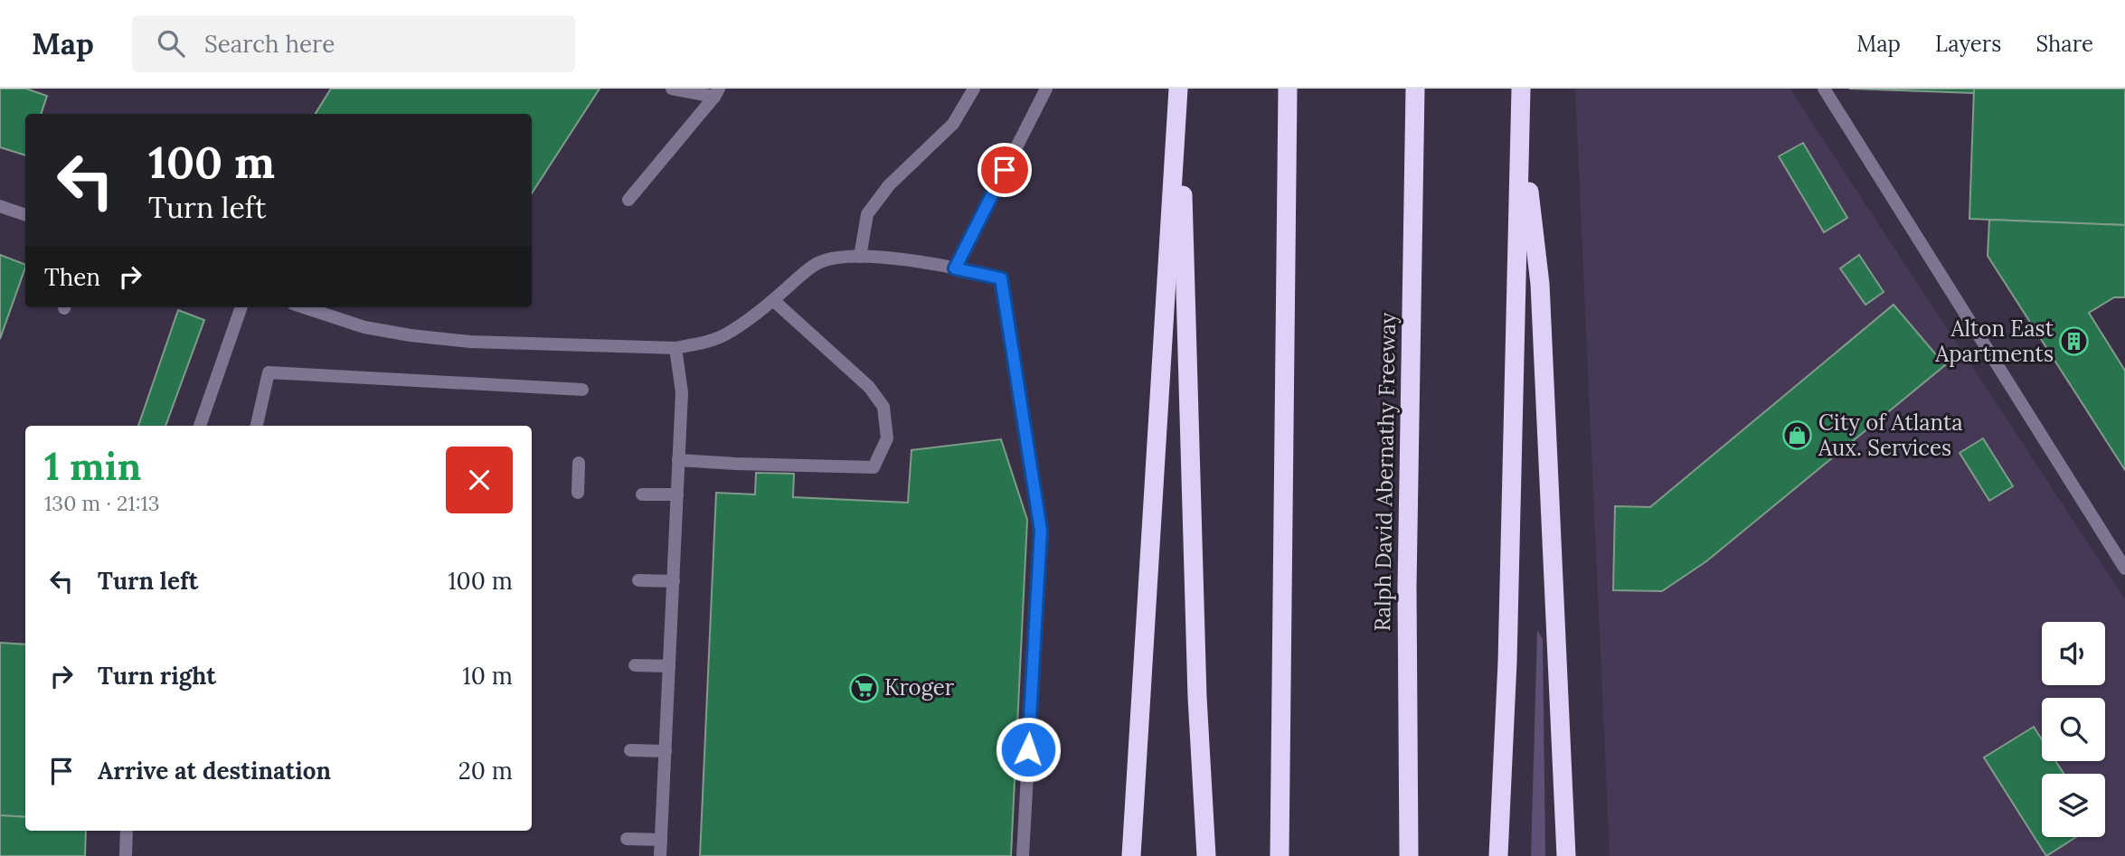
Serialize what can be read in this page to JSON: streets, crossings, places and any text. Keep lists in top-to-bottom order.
{
  "streets": {
    "highway": ["Ralph David Abernathy Freeway"]
  },
  "places": {
    "building": ["Alton East Apartments"],
    "shop": ["City of Atlanta Aux. Services"],
    "supermarket": ["Kroger"]
  },
  "page": {
    "header": "Map",
    "search": "Search here",
    "nav": ["Map", "Layers", "Share"],
    "turn": ["100 m", "Turn left"],
    "then": "Then",
    "heading": ["1 min", "130 m · 21:13"],
    "list": [
      {
        "name": "Turn left",
        "value": "100 m"
      },
      {
        "name": "Turn right",
        "value": "10 m"
      },
      {
        "name": "Arrive at destination",
        "value": "20 m"
      }
    ]
  }
}
